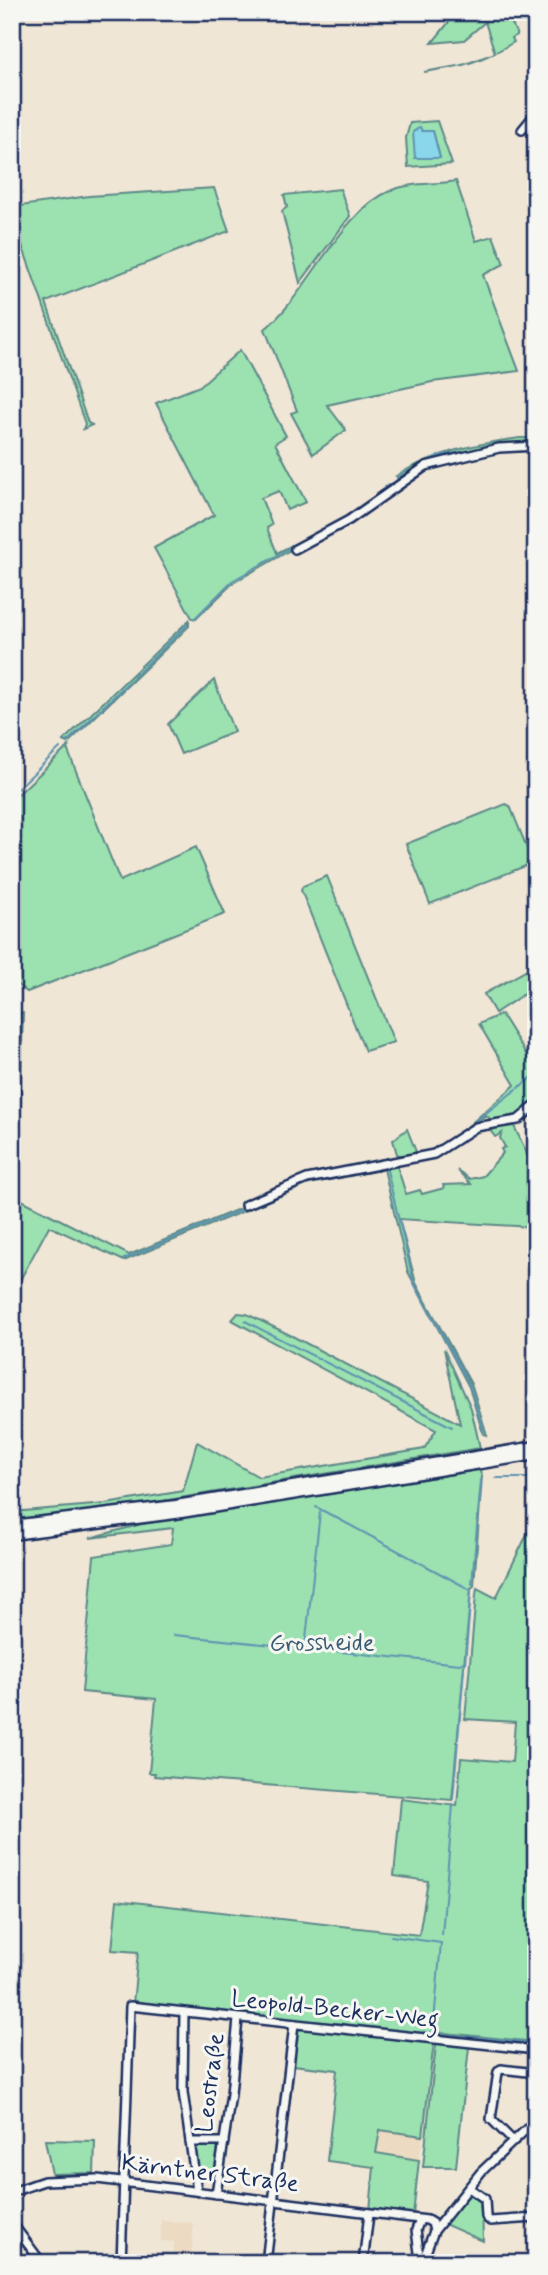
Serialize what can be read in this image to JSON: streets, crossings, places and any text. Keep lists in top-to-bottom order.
{
  "streets": {
    "street": ["Leopold-Becker-Weg", "Leostraße", "Kärntner Straße"]
  },
  "crossings": [
    ["Leopold-Becker-Weg", "Leostraße"],
    ["Leopold-Becker-Weg", "Kärntner Straße"],
    ["Leostraße", "Kärntner Straße"]
  ],
  "parks": ["Grossheide"]
}
